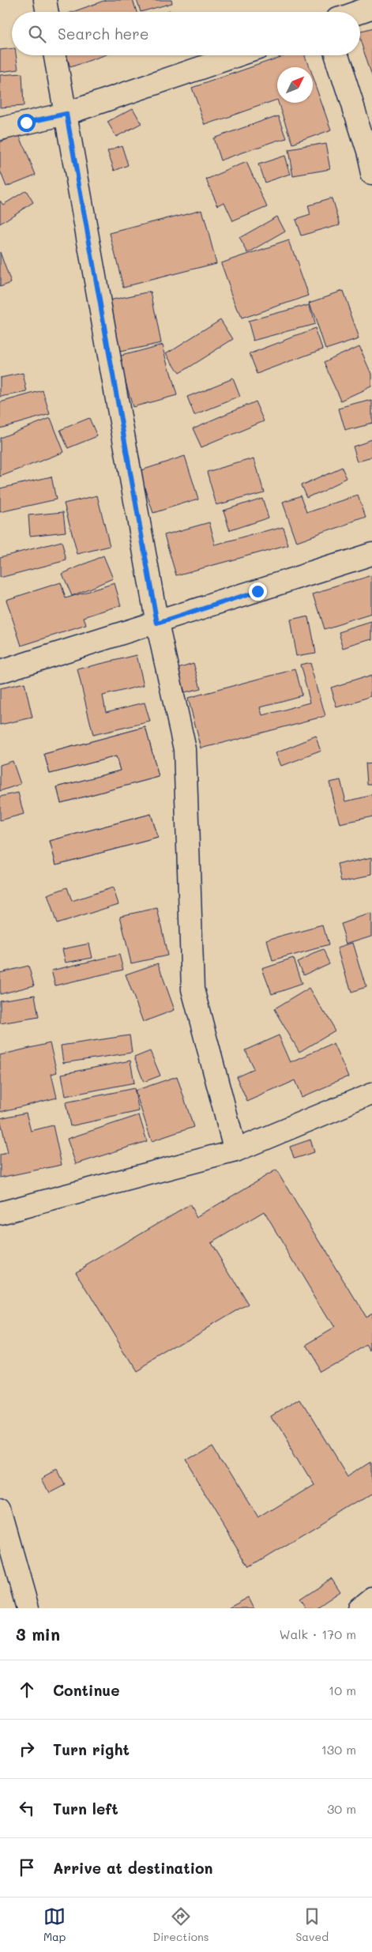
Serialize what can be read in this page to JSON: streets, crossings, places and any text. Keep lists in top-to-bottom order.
{
  "north": "top right",
  "page": {
    "search": "Search here",
    "heading": ["3 min", "Walk · 170 m"],
    "list": [
      ["Continue", "10 m"],
      ["Turn right", "130 m"],
      ["Turn left", "30 m"],
      "Arrive at destination"
    ],
    "nav": ["Map", "Directions", "Saved"]
  }
}
